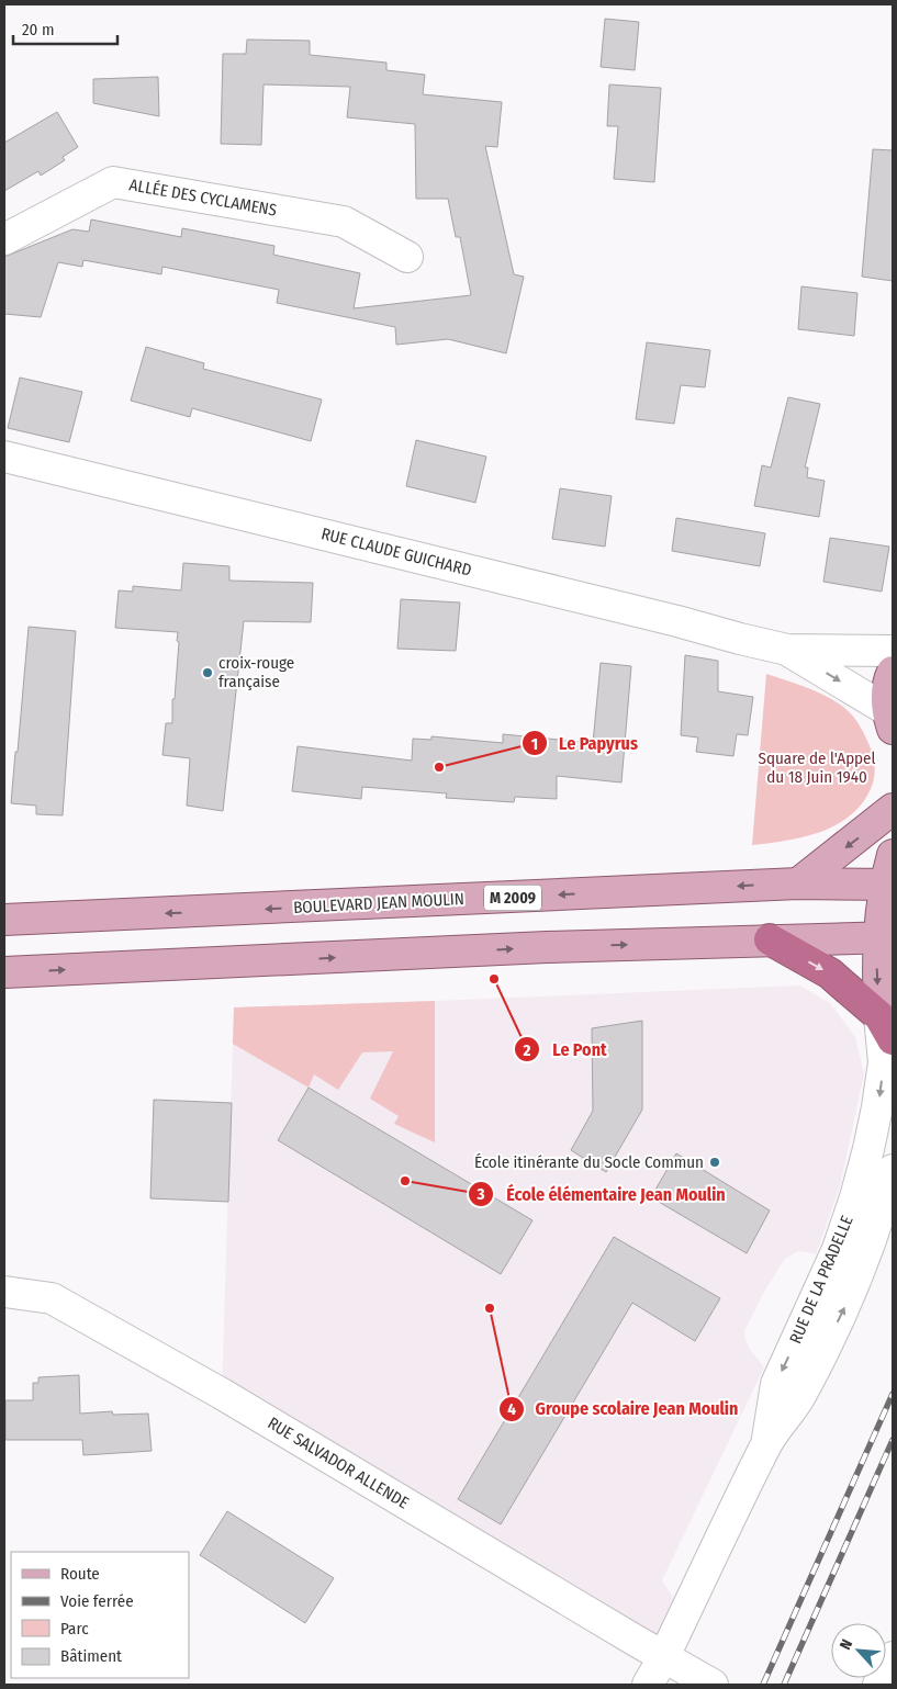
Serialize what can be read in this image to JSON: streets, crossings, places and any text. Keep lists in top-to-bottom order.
{
  "streets": {
    "main road": ["M 2009", "BOULEVARD JEAN MOULIN"],
    "street": [
      "ALLÉE DES CYCLAMENS",
      "RUE CLAUDE GUICHARD",
      "RUE DE LA PRADELLE",
      "RUE SALVADOR ALLENDE"
    ]
  },
  "crossings": [
    ["RUE DE LA PRADELLE", "RUE SALVADOR ALLENDE"]
  ],
  "parks": ["Square de l'Appel du 18 Juin 1940"],
  "places": [
    "croix-rouge française",
    "Le Papyrus",
    "Le Pont",
    "École itinérante du Socle Commun",
    "École élémentaire Jean Moulin",
    "Groupe scolaire Jean Moulin"
  ],
  "legend": [
    "Route",
    "Voie ferrée",
    "Parc",
    "Bâtiment"
  ],
  "scale_bar": "20 m",
  "north": "top left"
}
